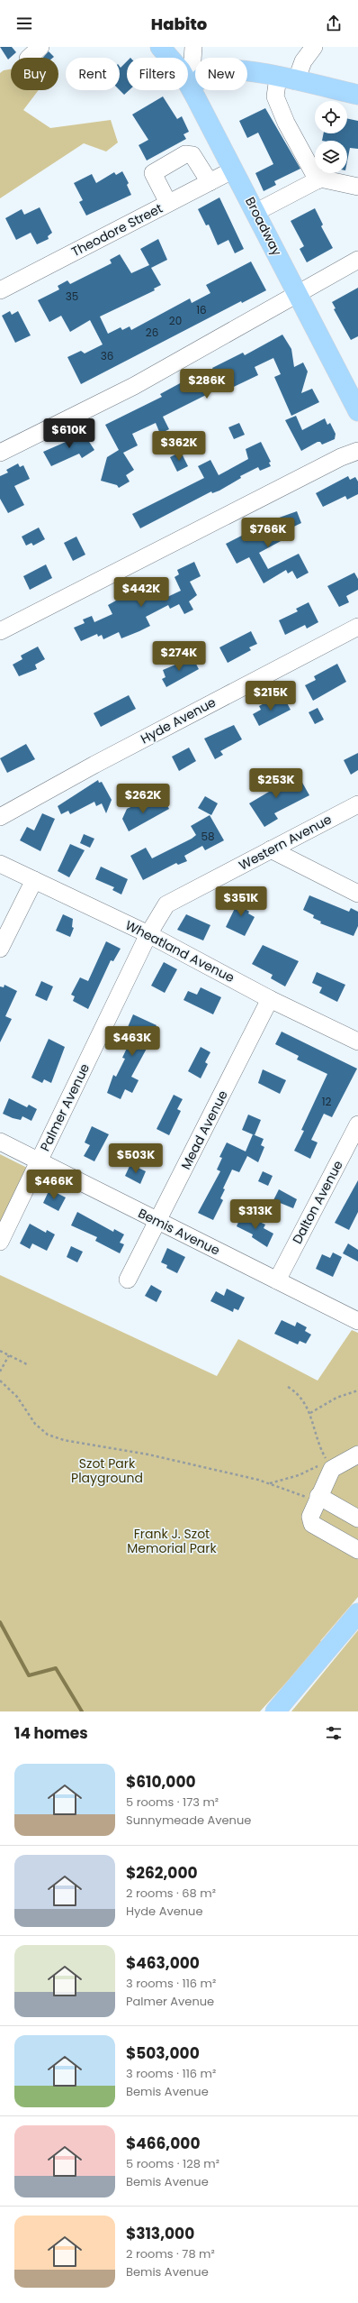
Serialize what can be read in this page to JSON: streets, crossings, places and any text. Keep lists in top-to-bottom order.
{
  "streets": {
    "main road": ["Broadway"],
    "street": [
      "Theodore Street",
      "Hyde Avenue",
      "Western Avenue",
      "Wheatland Avenue",
      "Palmer Avenue",
      "Mead Avenue",
      "Dalton Avenue",
      "Bemis Avenue"
    ]
  },
  "crossings": [
    ["Broadway", "Theodore Street"],
    ["Western Avenue", "Wheatland Avenue"],
    ["Western Avenue", "Palmer Avenue"],
    ["Wheatland Avenue", "Palmer Avenue"],
    ["Wheatland Avenue", "Mead Avenue"],
    ["Palmer Avenue", "Bemis Avenue"],
    ["Mead Avenue", "Bemis Avenue"],
    ["Dalton Avenue", "Bemis Avenue"]
  ],
  "parks": ["Szot Park Playground", "Frank J. Szot Memorial Park"],
  "house_numbers": [
    "35",
    "16",
    "20",
    "26",
    "36",
    "58",
    "12"
  ],
  "page": {
    "header": "Habito",
    "chip": [
      "Buy",
      "Rent",
      "Filters",
      "New"
    ],
    "price": [
      "$286K",
      "$610K",
      "$362K",
      "$766K",
      "$442K",
      "$274K",
      "$215K",
      "$253K",
      "$262K",
      "$351K",
      "$463K",
      "$503K",
      "$466K",
      "$313K"
    ],
    "heading": "14 homes",
    "list": [
      {
        "name": "$610,000",
        "note": "5 rooms · 173 m² · Sunnymeade Avenue"
      },
      {
        "name": "$262,000",
        "note": "2 rooms · 68 m² · Hyde Avenue"
      },
      {
        "name": "$463,000",
        "note": "3 rooms · 116 m² · Palmer Avenue"
      },
      {
        "name": "$503,000",
        "note": "3 rooms · 116 m² · Bemis Avenue"
      },
      {
        "name": "$466,000",
        "note": "5 rooms · 128 m² · Bemis Avenue"
      },
      {
        "name": "$313,000",
        "note": "2 rooms · 78 m² · Bemis Avenue"
      }
    ]
  }
}
